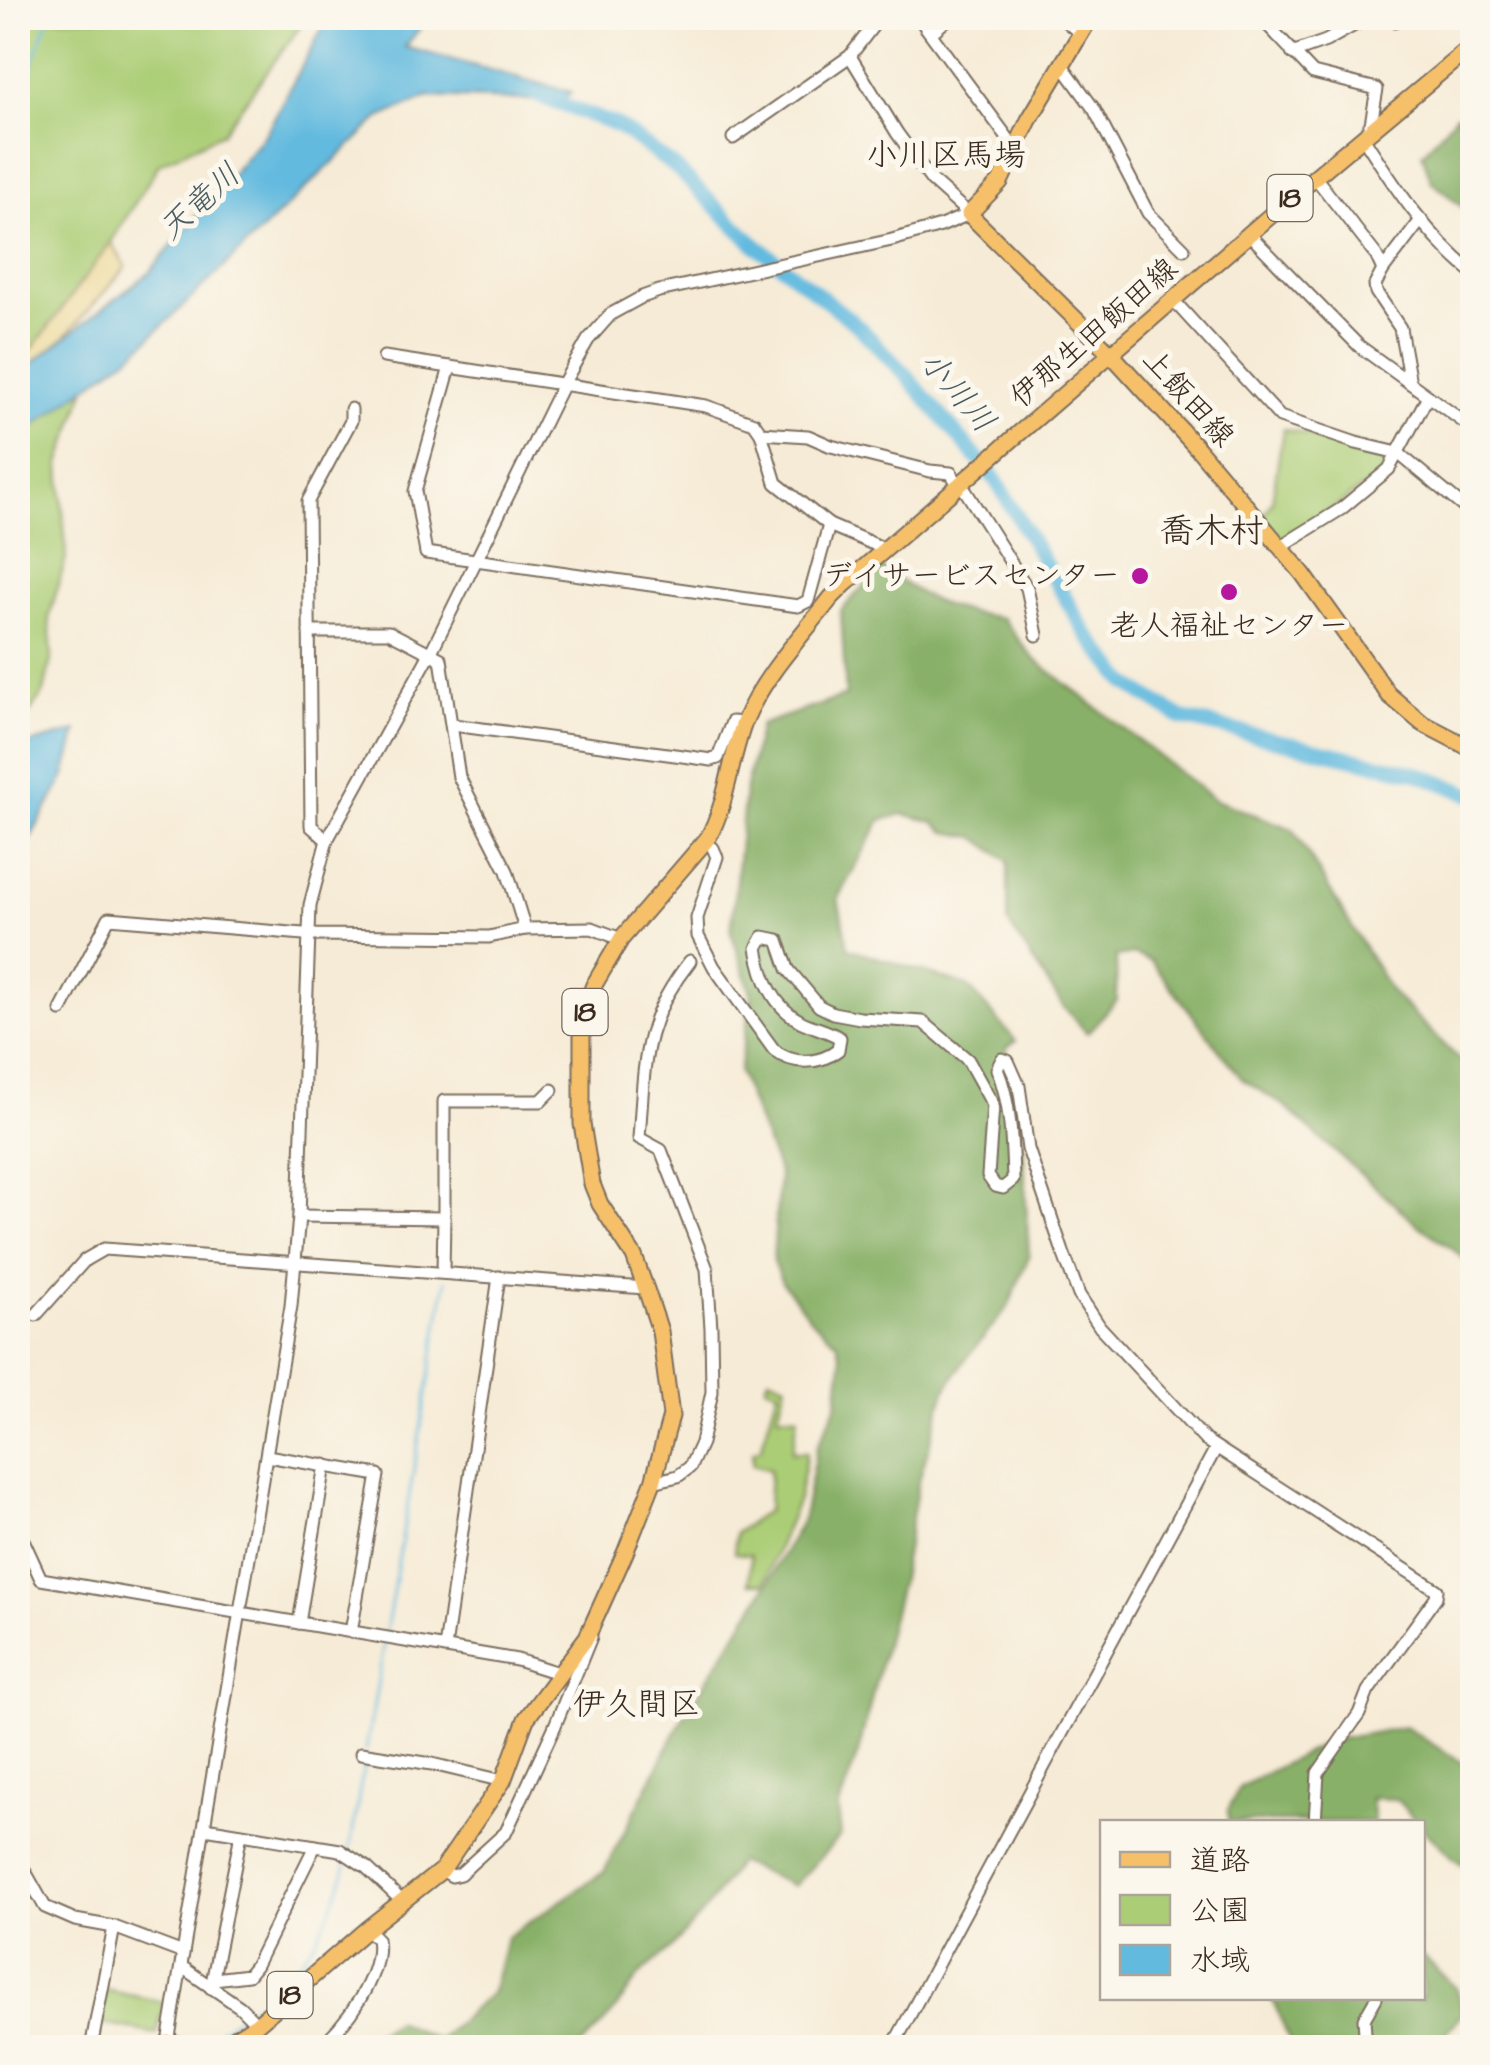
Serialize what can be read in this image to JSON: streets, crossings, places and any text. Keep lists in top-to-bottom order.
{
  "streets": {
    "main road": ["18", "伊那生田飯田線", "上飯田線"]
  },
  "crossings": [
    ["伊那生田飯田線", "上飯田線"]
  ],
  "districts": ["小川区馬場", "喬木村", "伊久間区"],
  "water": ["天竜川", "小川川"],
  "places": ["デイサービスセンター", "老人福祉センター"],
  "legend": ["道路", "公園", "水域"]
}
